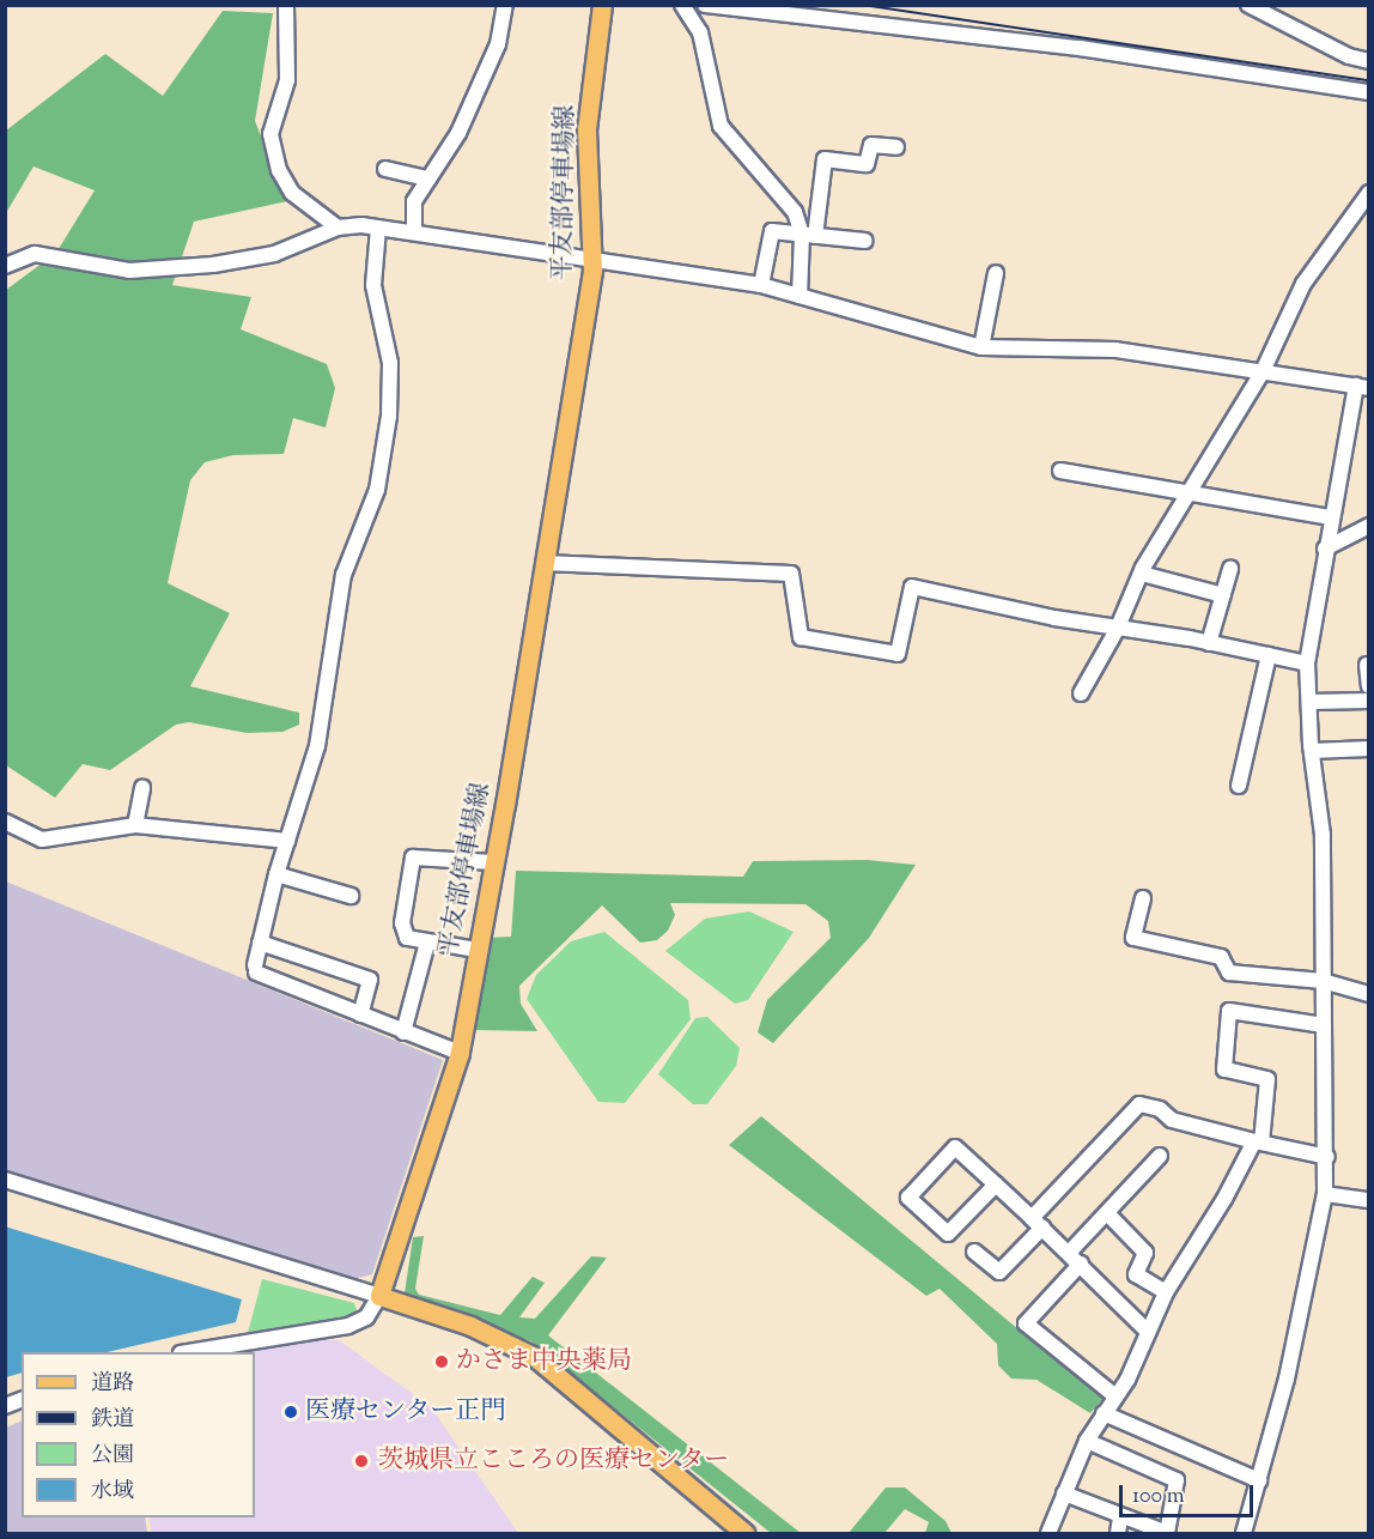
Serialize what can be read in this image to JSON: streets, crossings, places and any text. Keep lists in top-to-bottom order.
{
  "streets": {
    "main road": ["平友部停車場線"]
  },
  "places": ["かさま中央薬局", "医療センター正門", "茨城県立こころの医療センター"],
  "legend": [
    "道路",
    "鉄道",
    "公園",
    "水域"
  ],
  "scale_bar": "100 m"
}
